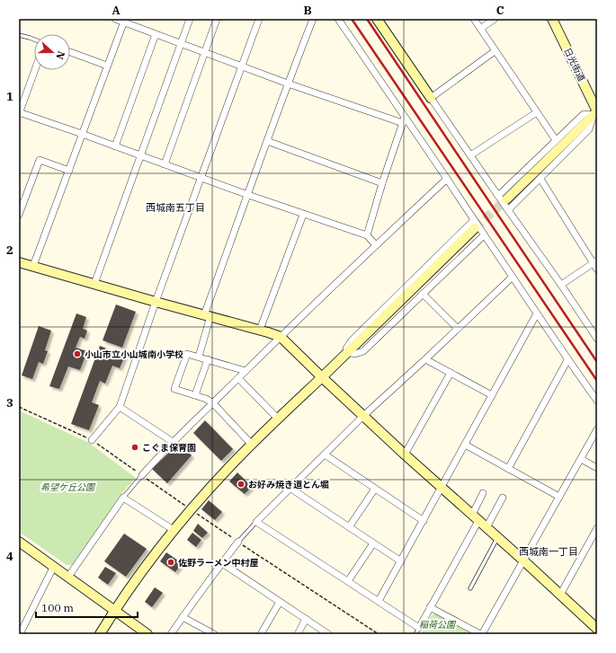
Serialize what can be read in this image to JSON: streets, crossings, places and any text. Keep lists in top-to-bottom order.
{
  "streets": {
    "street": ["日光街道"]
  },
  "districts": ["西城南五丁目", "西城南一丁目"],
  "parks": ["希望ケ丘公園", "稲荷公園"],
  "places": [
    "小山市立小山城南小学校",
    "こぐま保育園",
    "お好み焼き道とん堀",
    "佐野ラーメン中村屋"
  ],
  "scale_bar": "100 m",
  "north": "right",
  "grid": {
    "columns": ["A", "B", "C"],
    "rows": [
      "1",
      "2",
      "3",
      "4"
    ]
  }
}
